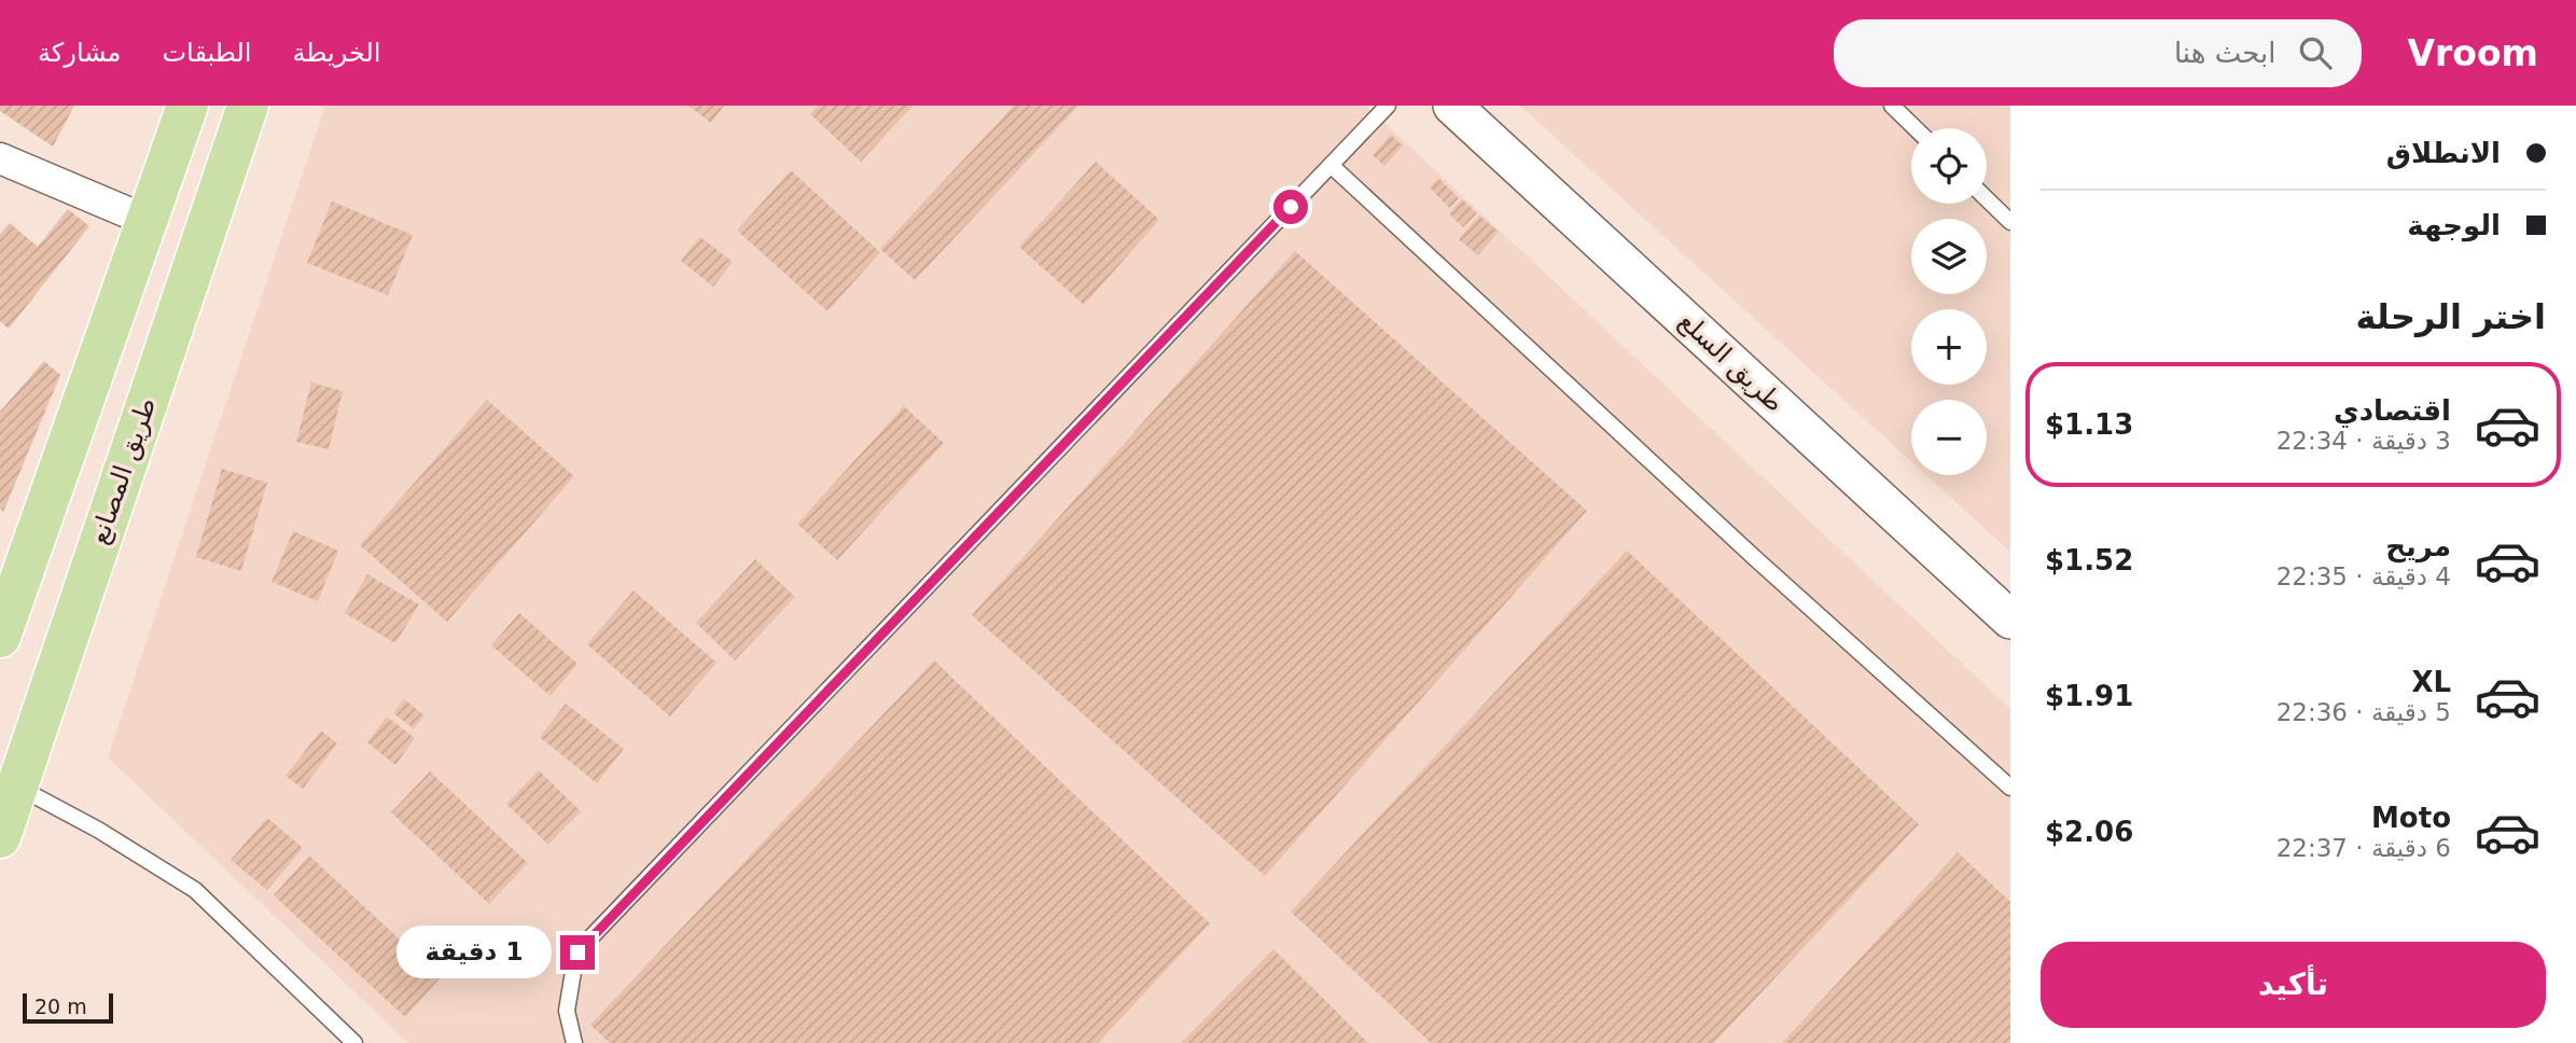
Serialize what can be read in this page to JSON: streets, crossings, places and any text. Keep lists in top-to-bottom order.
{
  "streets": {
    "main road": ["طريق المصانع"],
    "street": ["طريق السلع"]
  },
  "scale_bar": "20 m",
  "page": {
    "header": "Vroom",
    "search": "ابحث هنا",
    "nav": ["الخريطة", "الطبقات", "مشاركة"],
    "banner": ["الانطلاق", "الوجهة"],
    "map_buttons": ["+", "−"],
    "heading": "اختر الرحلة",
    "list": [
      {
        "name": "اقتصادي",
        "note": "3 دقيقة · 22:34",
        "value": "$1.13"
      },
      {
        "name": "مريح",
        "note": "4 دقيقة · 22:35",
        "value": "$1.52"
      },
      {
        "name": "XL",
        "note": "5 دقيقة · 22:36",
        "value": "$1.91"
      },
      {
        "name": "Moto",
        "note": "6 دقيقة · 22:37",
        "value": "$2.06"
      }
    ],
    "bubble": "1 دقيقة",
    "buttons": "تأكيد",
    "scale": "20 m"
  }
}
